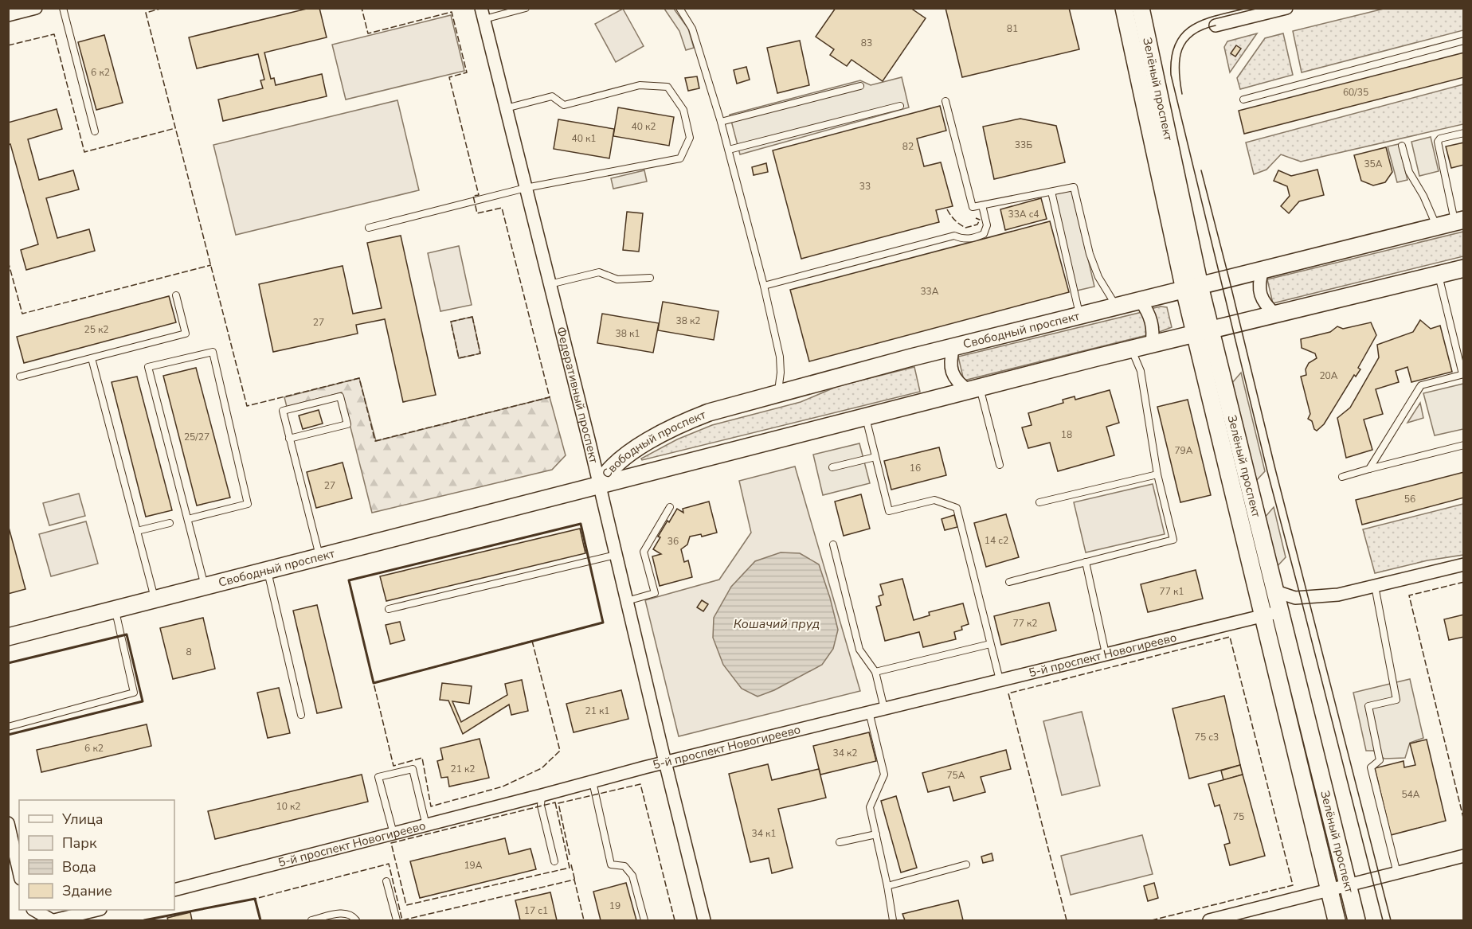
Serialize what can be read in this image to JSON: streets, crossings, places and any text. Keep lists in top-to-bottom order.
{
  "streets": {
    "main road": ["Зелёный проспект", "Свободный проспект"],
    "street": ["Федеративный проспект", "5-й проспект Новогиреево"]
  },
  "crossings": [
    ["Зелёный проспект", "Свободный проспект"],
    ["Зелёный проспект", "5-й проспект Новогиреево"],
    ["Свободный проспект", "Федеративный проспект"],
    ["Федеративный проспект", "5-й проспект Новогиреево"]
  ],
  "water": ["Кошачий пруд"],
  "house_numbers": [
    "81",
    "83",
    "6 к2",
    "60/35",
    "40 к2",
    "40 к1",
    "33Б",
    "82",
    "35А",
    "33",
    "33А с4",
    "33А",
    "38 к2",
    "27",
    "25 к2",
    "38 к1",
    "20А",
    "18",
    "25/27",
    "79А",
    "16",
    "27",
    "56",
    "14 с2",
    "36",
    "77 к1",
    "77 к2",
    "8",
    "21 к1",
    "75 с3",
    "6 к2",
    "34 к2",
    "21 к2",
    "75А",
    "54А",
    "10 к2",
    "75",
    "34 к1",
    "19А",
    "19",
    "17 с1"
  ],
  "legend": [
    "Улица",
    "Парк",
    "Вода",
    "Здание"
  ]
}
